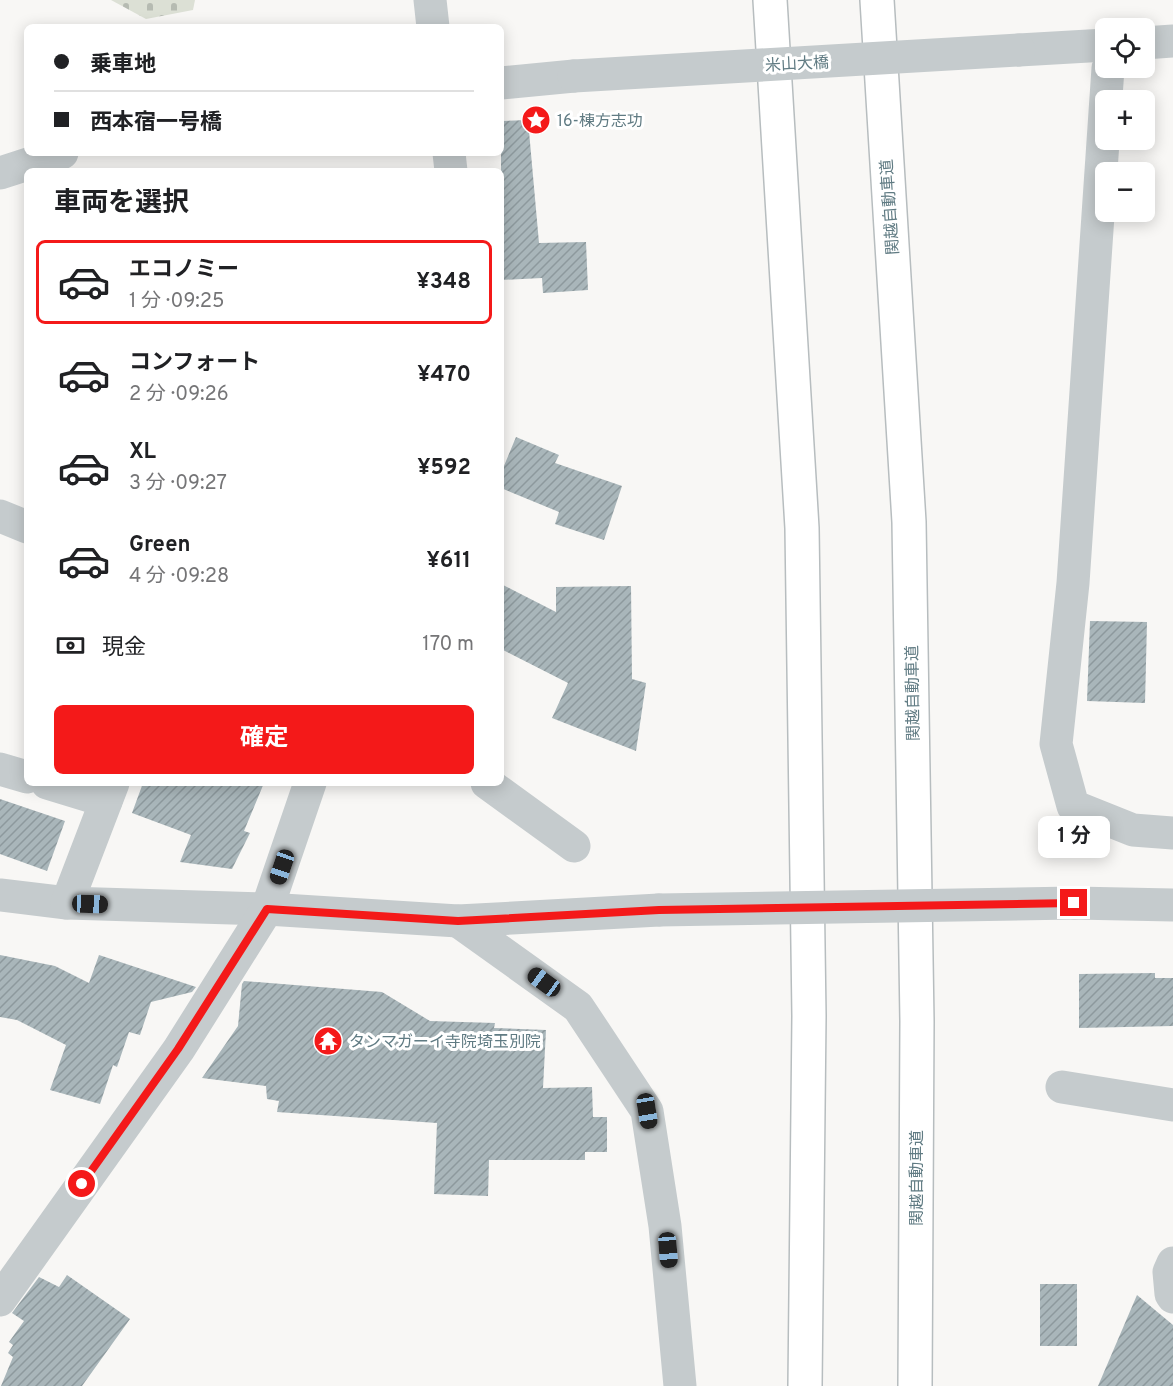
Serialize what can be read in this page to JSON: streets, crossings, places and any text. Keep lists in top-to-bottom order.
{
  "streets": {
    "highway": ["関越自動車道"],
    "street": ["米山大橋"]
  },
  "places": {
    "place": ["16-棟方志功"],
    "temple": ["タンマガーイ寺院埼玉別院"]
  },
  "page": {
    "map_buttons": ["+", "−"],
    "banner": ["乗車地", "西本宿一号橋"],
    "heading": "車両を選択",
    "list": [
      {
        "name": "エコノミー",
        "note": "1 分 · 09:25",
        "value": "¥348"
      },
      {
        "name": "コンフォート",
        "note": "2 分 · 09:26",
        "value": "¥470"
      },
      {
        "name": "XL",
        "note": "3 分 · 09:27",
        "value": "¥592"
      },
      {
        "name": "Green",
        "note": "4 分 · 09:28",
        "value": "¥611"
      }
    ],
    "pay": ["現金", "170 m"],
    "buttons": "確定",
    "bubble": "1 分"
  }
}
